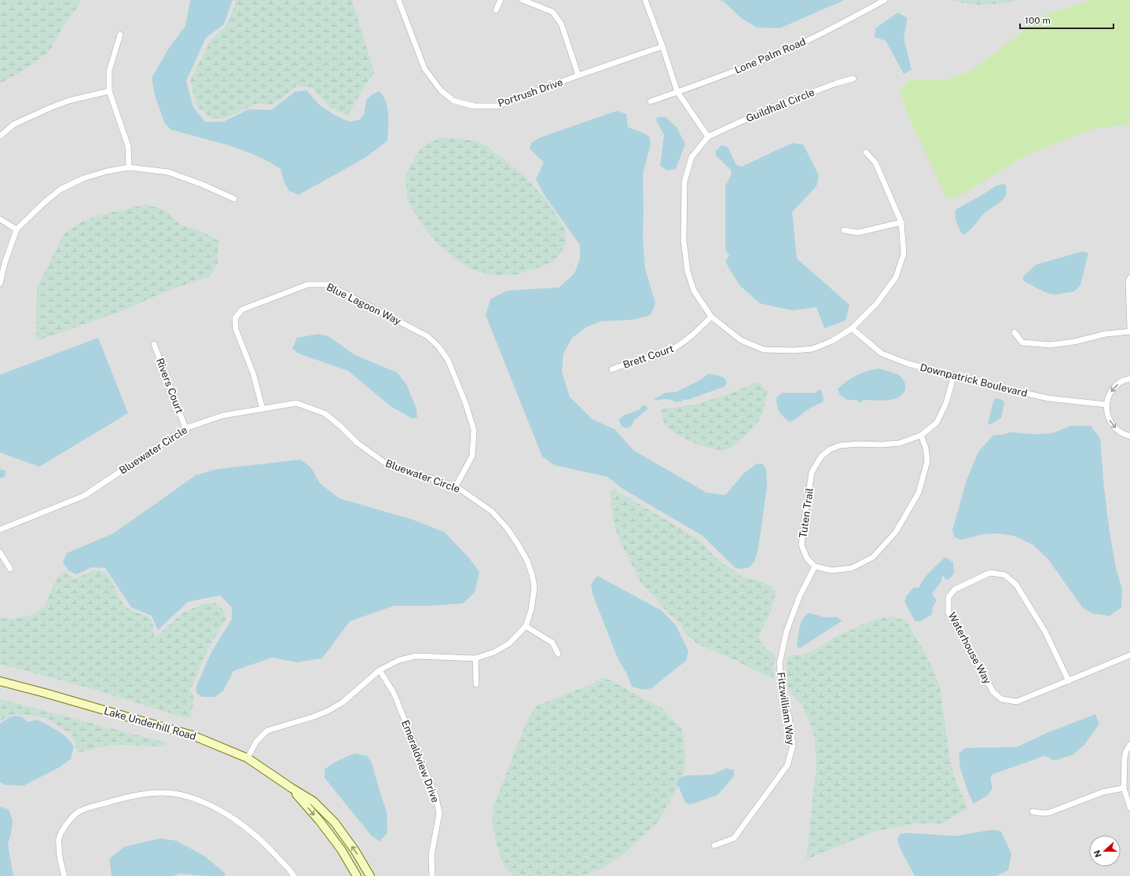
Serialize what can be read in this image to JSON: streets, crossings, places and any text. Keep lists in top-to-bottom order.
{
  "streets": {
    "street": [
      "Lone Palm Road",
      "Portrush Drive",
      "Guildhall Circle",
      "Blue Lagoon Way",
      "Brett Court",
      "Downpatrick Boulevard",
      "Rivers Court",
      "Bluewater Circle",
      "Tuten Trail",
      "Waterhouse Way",
      "Fitzwilliam Way",
      "Lake Underhill Road",
      "Emeraldview Drive"
    ]
  },
  "crossings": [
    ["Guildhall Circle", "Brett Court"],
    ["Guildhall Circle", "Downpatrick Boulevard"],
    ["Blue Lagoon Way", "Bluewater Circle"],
    ["Downpatrick Boulevard", "Tuten Trail"],
    ["Rivers Court", "Bluewater Circle"],
    ["Bluewater Circle", "Lake Underhill Road"],
    ["Bluewater Circle", "Emeraldview Drive"],
    ["Tuten Trail", "Fitzwilliam Way"]
  ],
  "scale_bar": "100 m",
  "north": "left"
}
